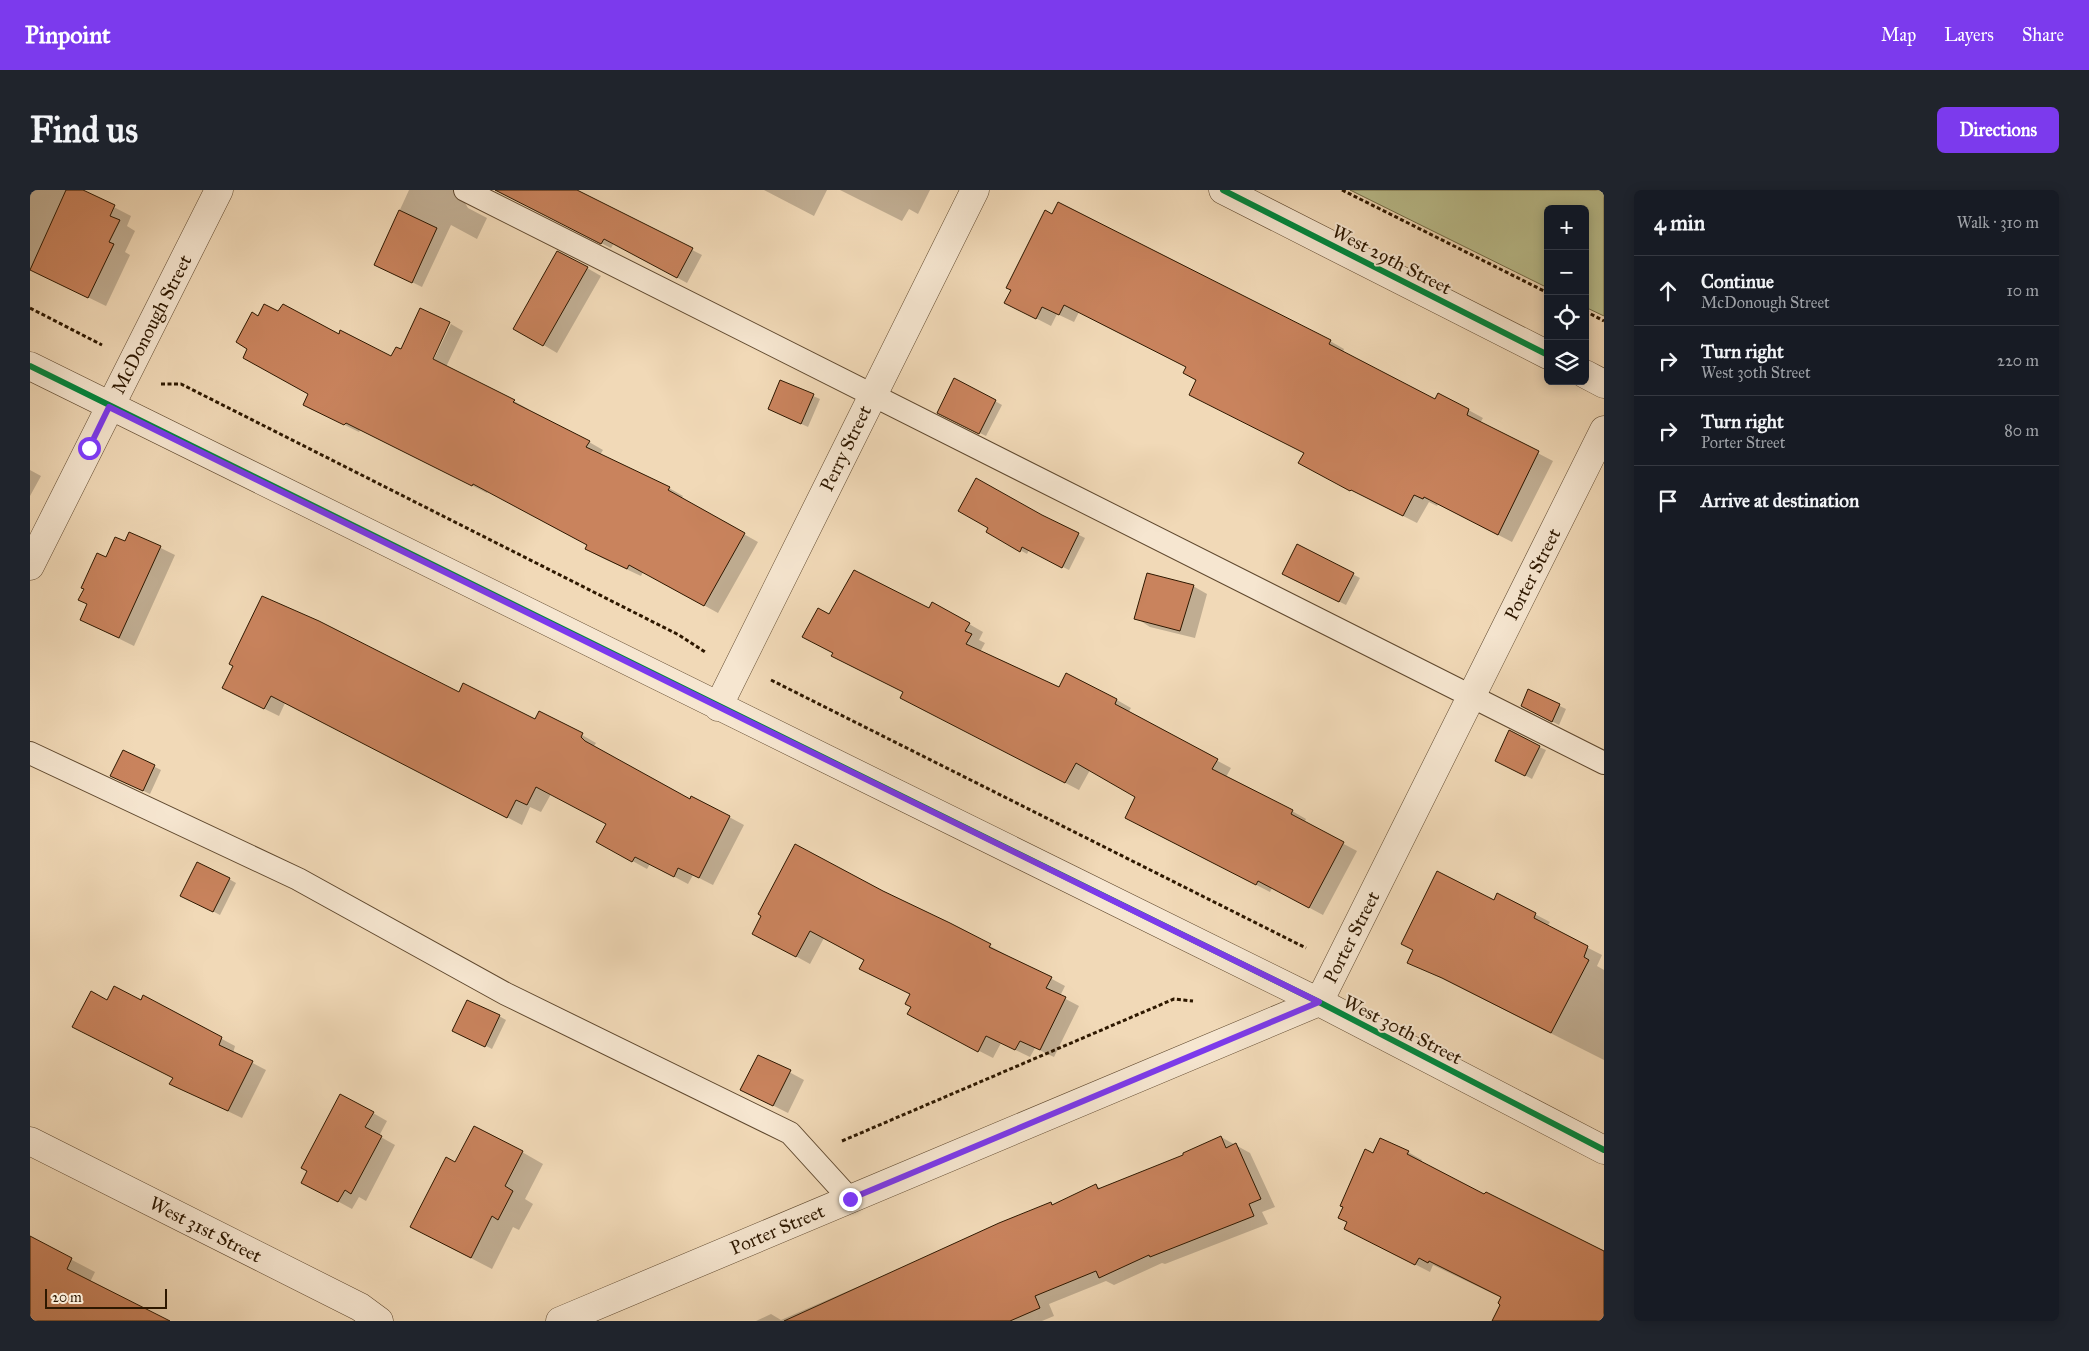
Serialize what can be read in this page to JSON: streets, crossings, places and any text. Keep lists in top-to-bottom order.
{
  "streets": {
    "street": [
      "West 29th Street",
      "McDonough Street",
      "Perry Street",
      "Porter Street",
      "West 30th Street",
      "West 31st Street"
    ]
  },
  "crossings": [
    ["McDonough Street", "West 30th Street"],
    ["Perry Street", "West 30th Street"],
    ["Porter Street", "West 30th Street"]
  ],
  "scale_bar": "20 m",
  "page": {
    "header": "Pinpoint",
    "nav": ["Map", "Layers", "Share"],
    "buttons": "Directions",
    "title": "Find us",
    "heading": ["4 min", "Walk · 310 m"],
    "map_buttons": ["+", "−"],
    "list": [
      ["Continue", "McDonough Street", "10 m"],
      ["Turn right", "West 30th Street", "220 m"],
      ["Turn right", "Porter Street", "80 m"],
      "Arrive at destination"
    ],
    "scale": "20 m"
  }
}
